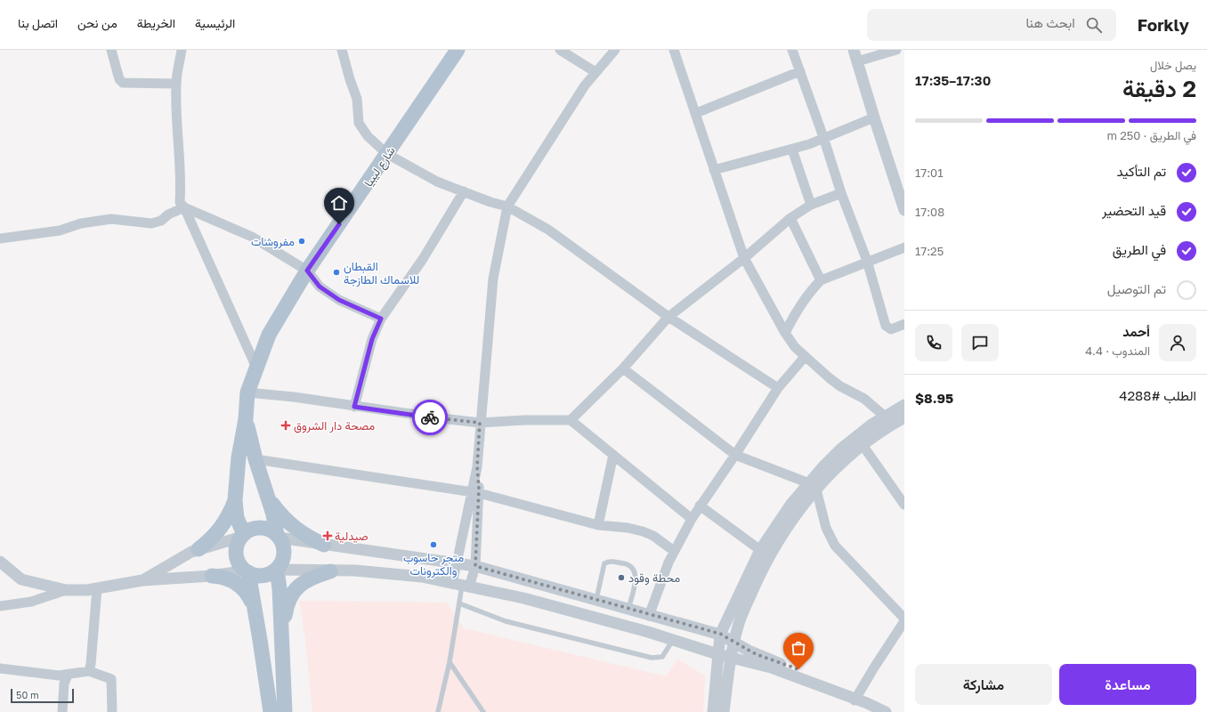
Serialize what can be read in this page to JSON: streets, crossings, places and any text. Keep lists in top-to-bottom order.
{
  "streets": {
    "main road": ["شارع ليبيا"]
  },
  "places": {
    "other": [
      "مفروشات",
      "القبطان للاسماك الطازجة",
      "متجر حاسوب والكترونات",
      "محطة وقود"
    ],
    "health": ["مصحة دار الشروق", "صيدلية"]
  },
  "scale_bar": "50 m",
  "page": {
    "header": "Forkly",
    "search": "ابحث هنا",
    "nav": [
      "الرئيسية",
      "الخريطة",
      "من نحن",
      "اتصل بنا"
    ],
    "heading": ["2 دقيقة", "يصل خلال", "17:30–17:35"],
    "panel": [
      "أحمد",
      "المندوب · 4.4",
      "الطلب #4288",
      "$8.95"
    ],
    "bar": "في الطريق · 250 m",
    "list": [
      ["تم التأكيد", "17:01"],
      ["قيد التحضير", "17:08"],
      ["في الطريق", "17:25"],
      "تم التوصيل"
    ],
    "buttons": ["مساعدة", "مشاركة"],
    "scale": "50 m"
  }
}
